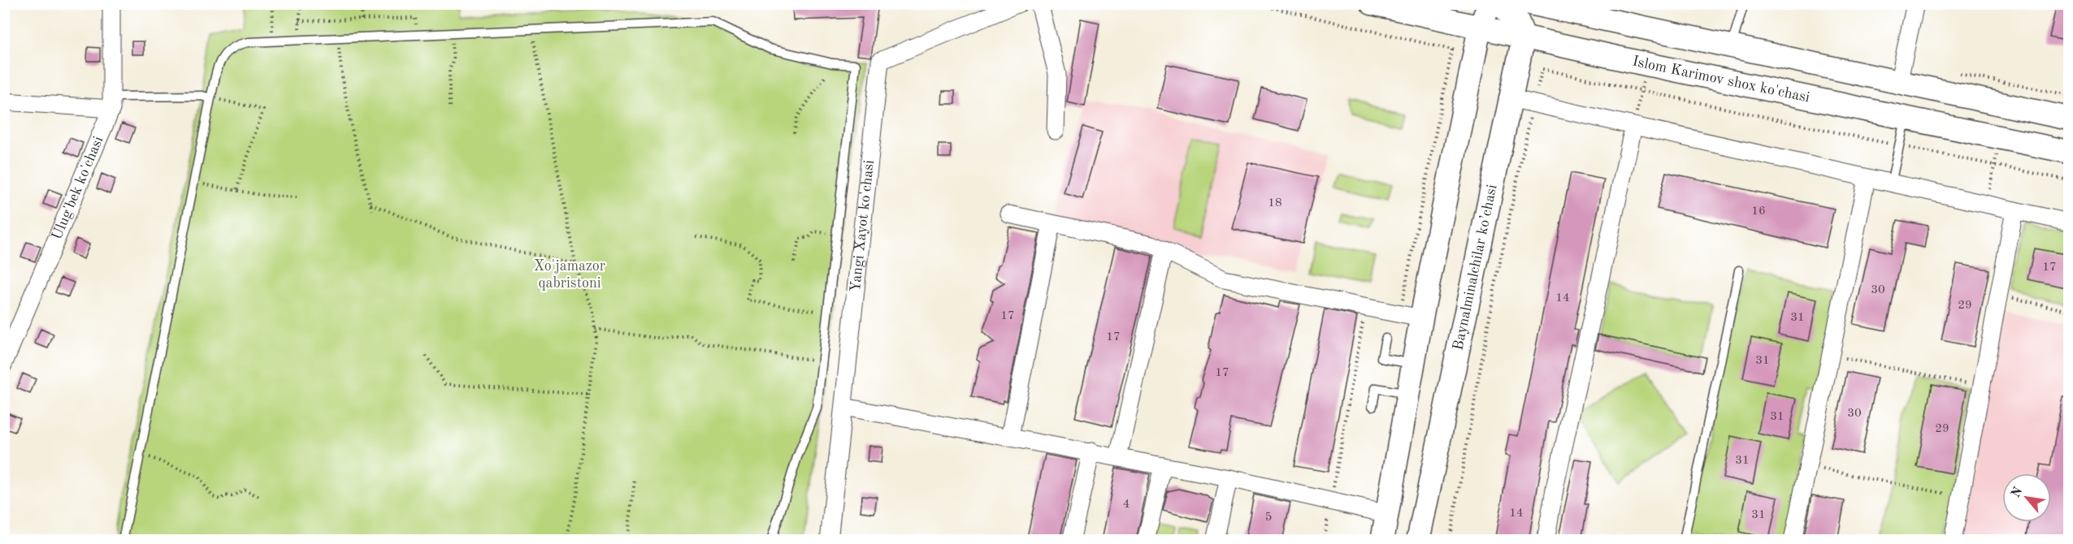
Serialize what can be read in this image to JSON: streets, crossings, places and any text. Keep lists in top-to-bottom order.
{
  "streets": {
    "main road": ["Islom Karimov shox ko'chasi", "Baynalminalchilar ko’chasi"],
    "street": ["Ulug'bek ko'chasi", "Yangi Xayot ko'chasi"]
  },
  "crossings": [
    ["Islom Karimov shox ko'chasi", "Baynalminalchilar ko’chasi"]
  ],
  "parks": ["Xo'jamazor qabristoni"],
  "house_numbers": [
    "18",
    "16",
    "17",
    "30",
    "14",
    "29",
    "17",
    "31",
    "17",
    "31",
    "17",
    "30",
    "31",
    "29",
    "31",
    "4",
    "14",
    "31",
    "5"
  ],
  "north": "top left"
}
